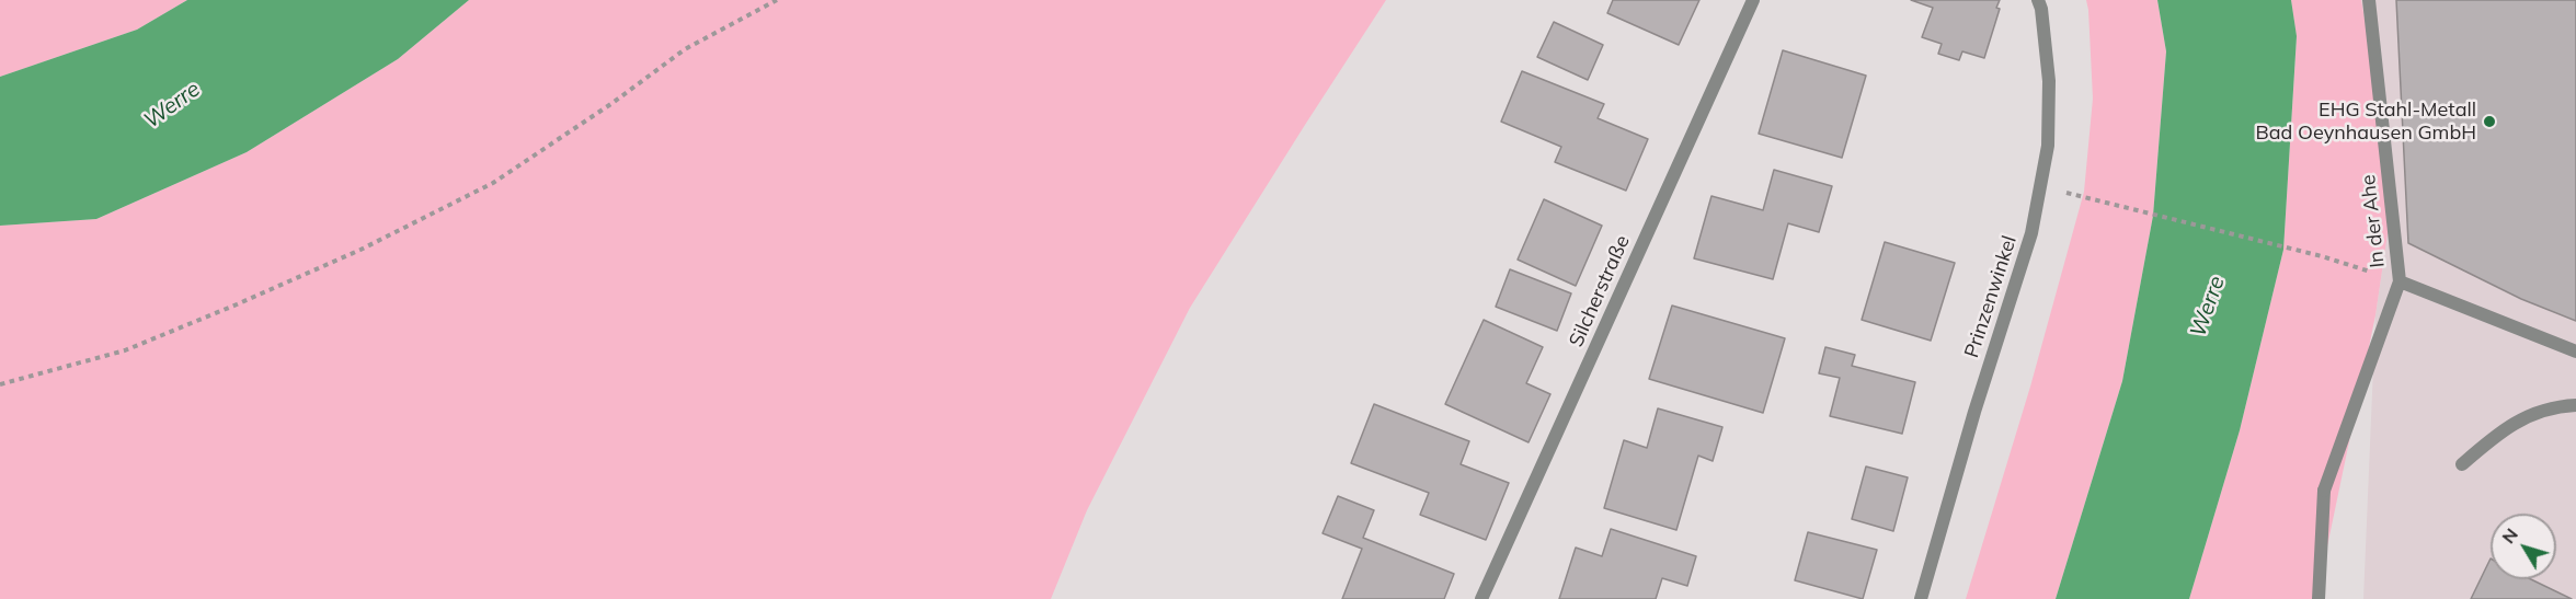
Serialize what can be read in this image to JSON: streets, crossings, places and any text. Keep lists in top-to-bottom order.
{
  "streets": {
    "street": ["In der Ahe", "Silcherstraße", "Prinzenwinkel"]
  },
  "water": ["Werre"],
  "places": ["EHG Stahl-Metall Bad Oeynhausen GmbH"],
  "north": "top left"
}
